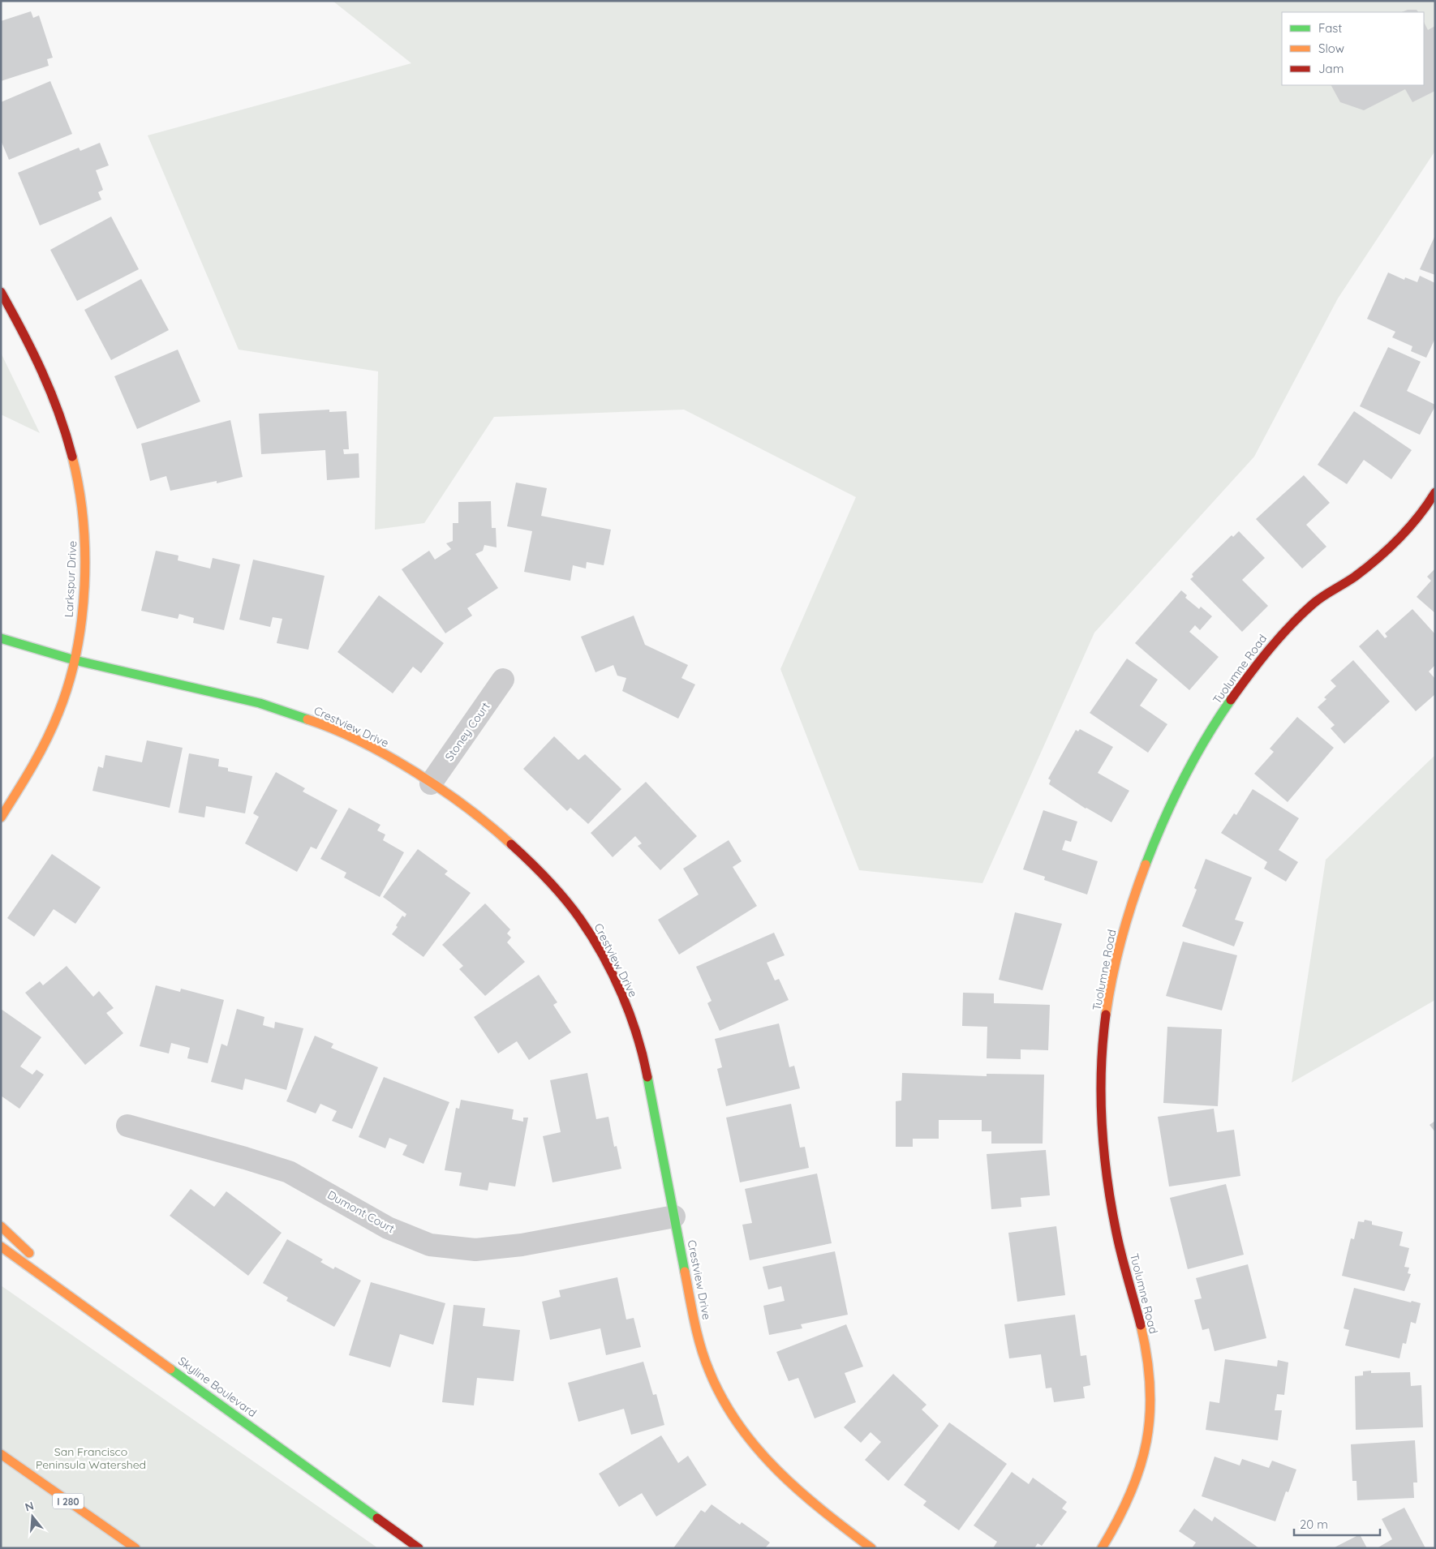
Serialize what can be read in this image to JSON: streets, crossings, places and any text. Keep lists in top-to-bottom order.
{
  "streets": {
    "main road": [
      "Larkspur Drive",
      "Tuolumne Road",
      "Crestview Drive",
      "Skyline Boulevard",
      "I 280"
    ],
    "street": ["Stoney Court", "Dumont Court"]
  },
  "crossings": [
    ["Larkspur Drive", "Crestview Drive"],
    ["Crestview Drive", "Stoney Court"],
    ["Crestview Drive", "Dumont Court"]
  ],
  "parks": ["San Francisco Peninsula Watershed"],
  "legend": ["Fast", "Slow", "Jam"],
  "scale_bar": "20 m",
  "north": "top"
}
